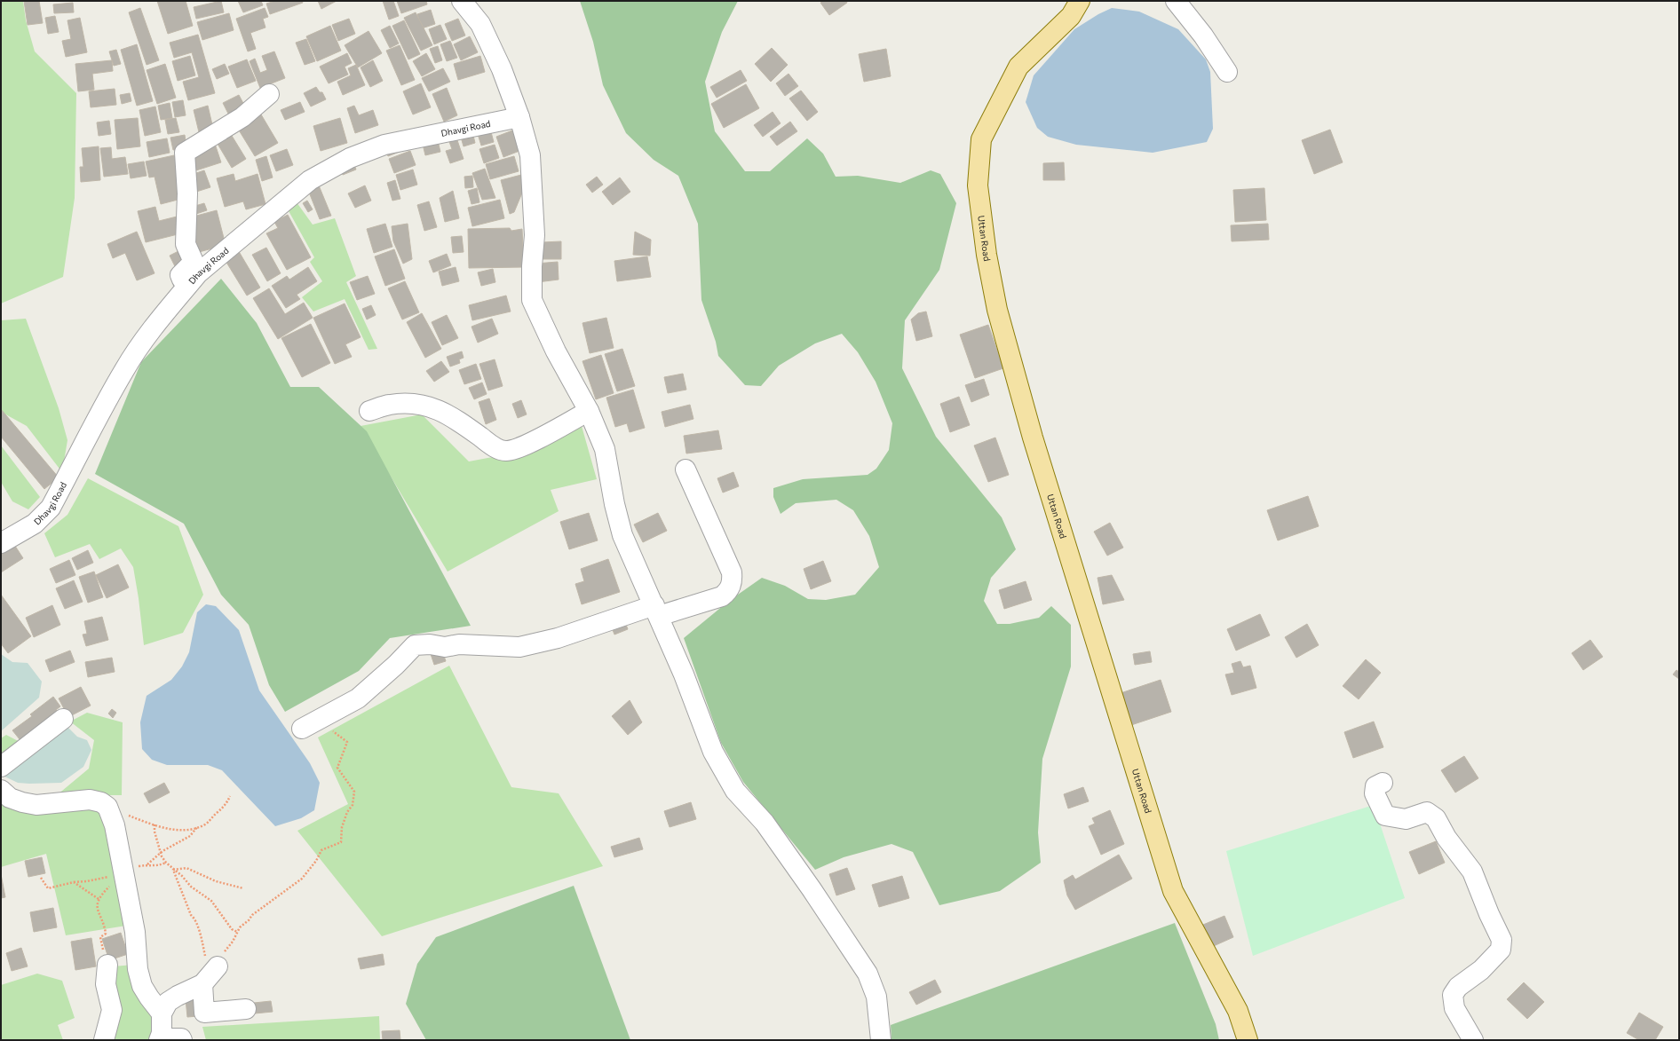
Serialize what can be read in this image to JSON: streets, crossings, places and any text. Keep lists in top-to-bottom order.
{
  "streets": {
    "main road": ["Uttan Road"],
    "street": ["Dhavgi Road"]
  }
}
